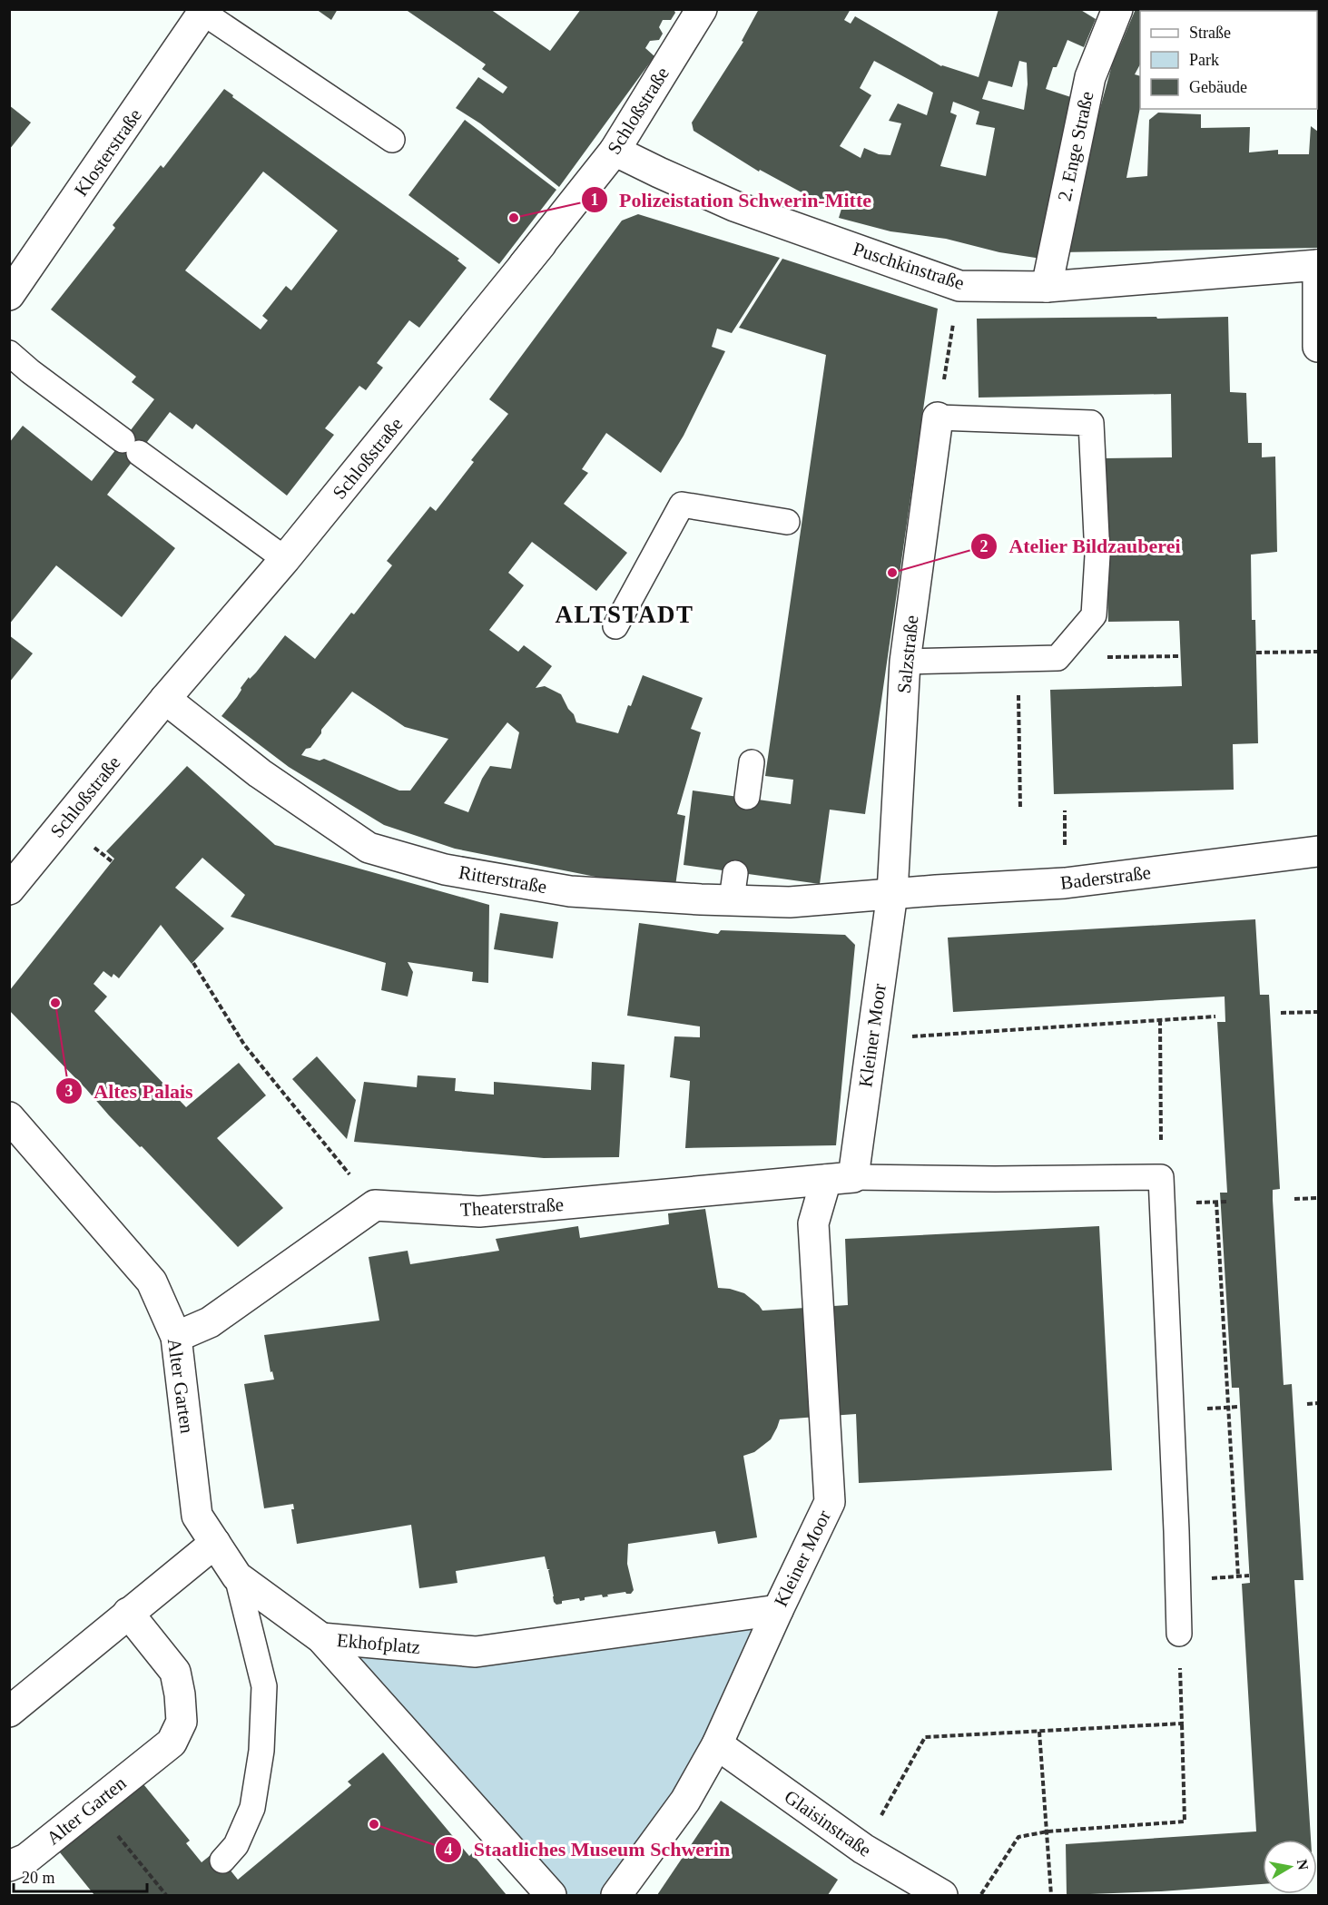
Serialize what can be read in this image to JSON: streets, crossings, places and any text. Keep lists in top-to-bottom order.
{
  "streets": {
    "street": [
      "Schloßstraße",
      "2. Enge Straße",
      "Klosterstraße",
      "Puschkinstraße",
      "Salzstraße",
      "Baderstraße",
      "Ritterstraße",
      "Kleiner Moor",
      "Theaterstraße",
      "Alter Garten",
      "Ekhofplatz",
      "Glaisinstraße"
    ]
  },
  "crossings": [
    ["Schloßstraße", "Puschkinstraße"],
    ["Schloßstraße", "Ritterstraße"],
    ["2. Enge Straße", "Puschkinstraße"],
    ["Salzstraße", "Baderstraße"],
    ["Salzstraße", "Ritterstraße"],
    ["Salzstraße", "Kleiner Moor"],
    ["Baderstraße", "Ritterstraße"],
    ["Baderstraße", "Kleiner Moor"],
    ["Ritterstraße", "Kleiner Moor"],
    ["Kleiner Moor", "Theaterstraße"],
    ["Kleiner Moor", "Ekhofplatz"],
    ["Kleiner Moor", "Glaisinstraße"],
    ["Alter Garten", "Ekhofplatz"]
  ],
  "districts": ["ALTSTADT"],
  "places": [
    "Polizeistation Schwerin-Mitte",
    "Atelier Bildzauberei",
    "Altes Palais",
    "Staatliches Museum Schwerin"
  ],
  "legend": ["Straße", "Park", "Gebäude"],
  "scale_bar": "20 m",
  "north": "right"
}
